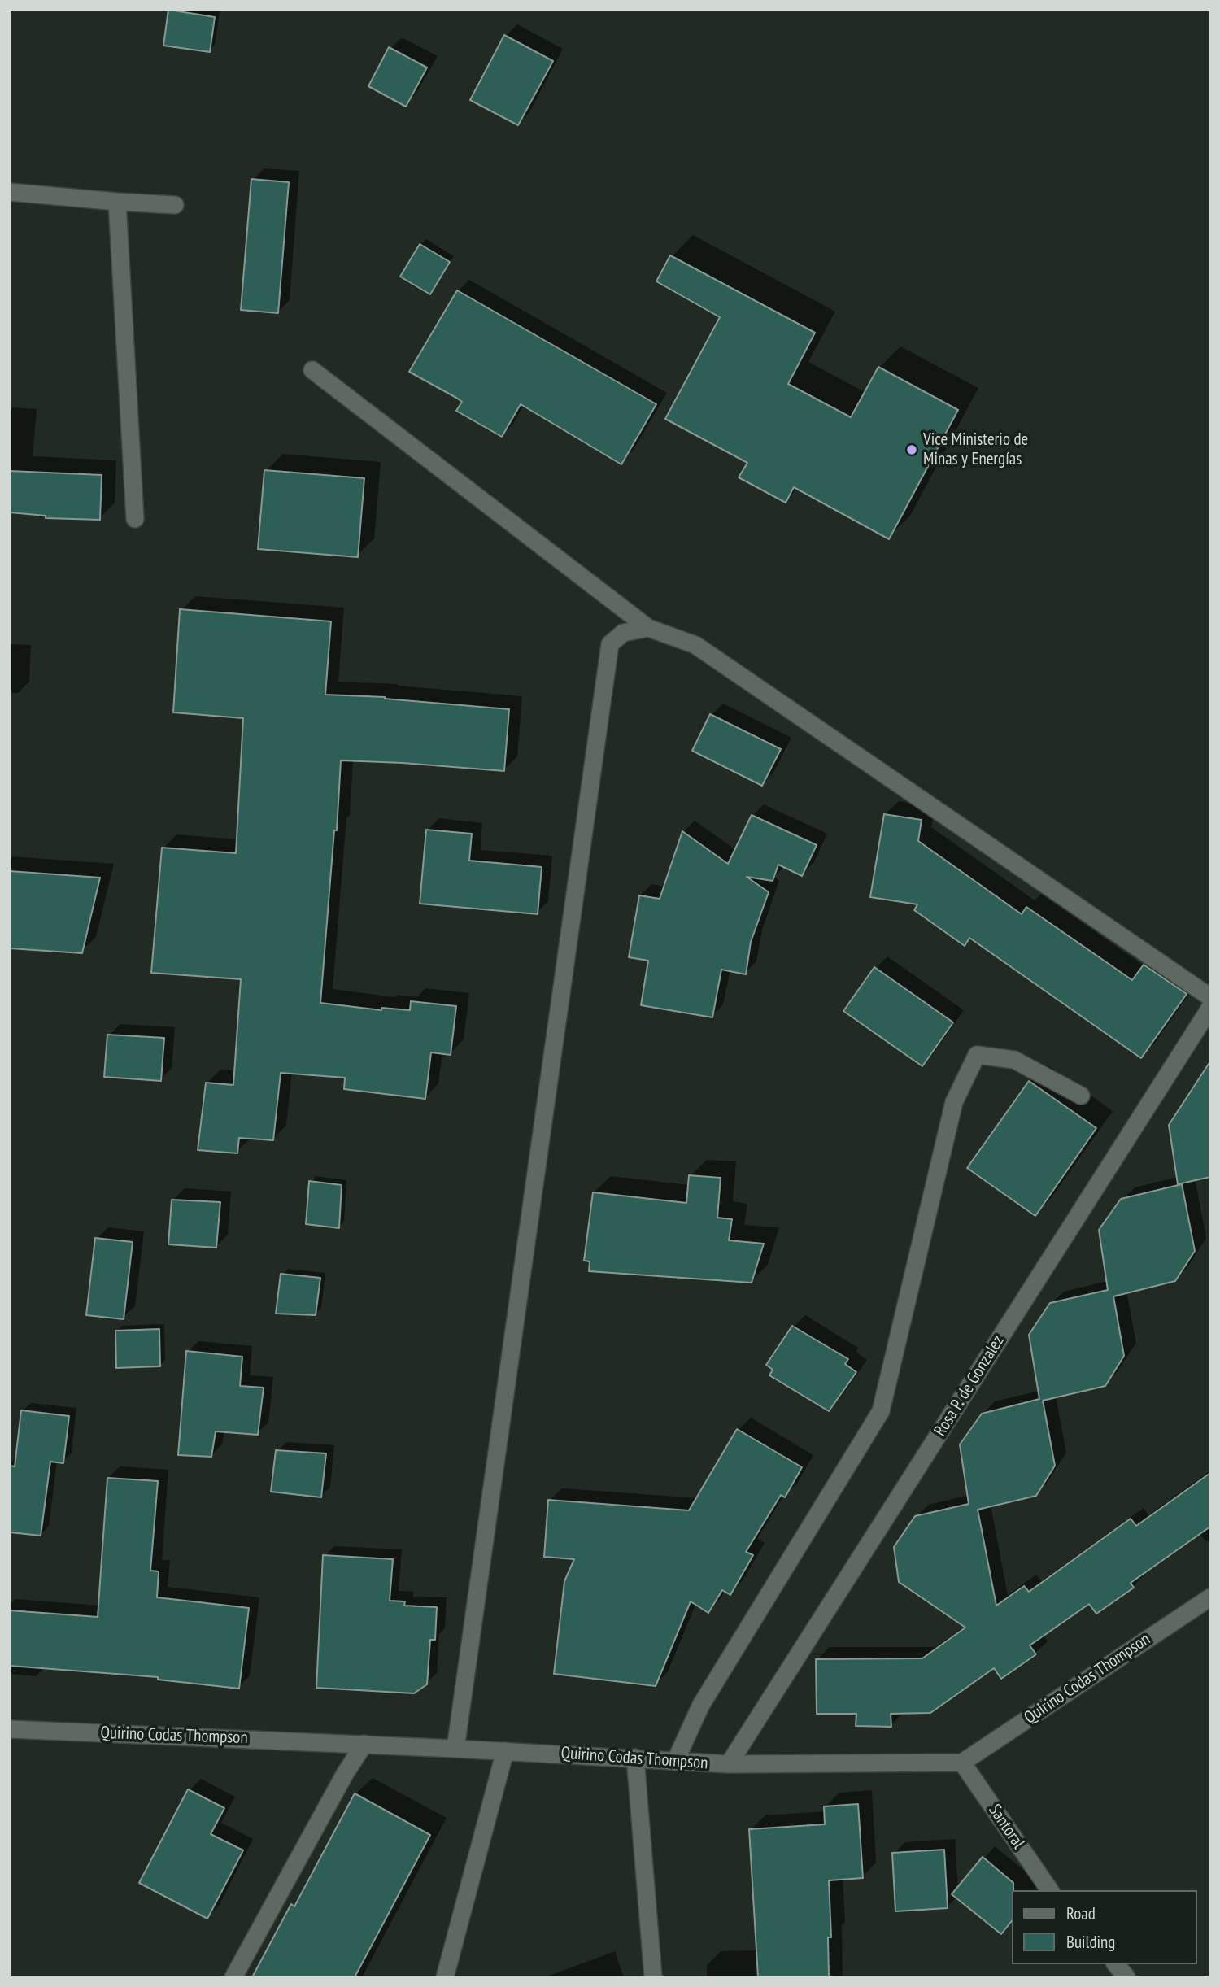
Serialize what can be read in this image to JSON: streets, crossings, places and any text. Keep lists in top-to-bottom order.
{
  "streets": {
    "street": ["Rosa P. de Gonzalez", "Quirino Codas Thompson", "Santoral"]
  },
  "crossings": [
    ["Rosa P. de Gonzalez", "Quirino Codas Thompson"],
    ["Quirino Codas Thompson", "Santoral"]
  ],
  "places": ["Vice Ministerio de Minas y Energías"],
  "legend": ["Road", "Building"]
}
